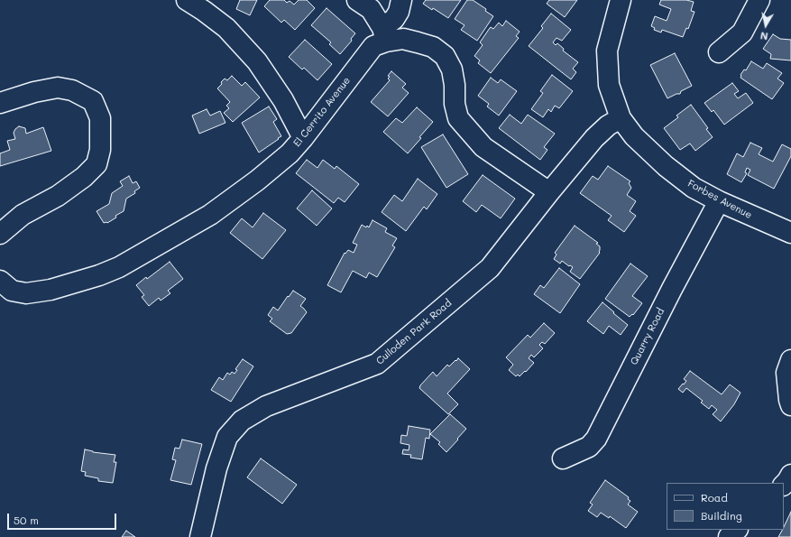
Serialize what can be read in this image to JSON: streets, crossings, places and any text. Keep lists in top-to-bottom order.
{
  "streets": {
    "street": [
      "El Cerrito Avenue",
      "Forbes Avenue",
      "Culloden Park Road",
      "Quarry Road"
    ]
  },
  "crossings": [
    ["El Cerrito Avenue", "Culloden Park Road"],
    ["Forbes Avenue", "Culloden Park Road"],
    ["Forbes Avenue", "Quarry Road"]
  ],
  "legend": ["Road", "Building"],
  "scale_bar": "50 m",
  "north": "bottom"
}
